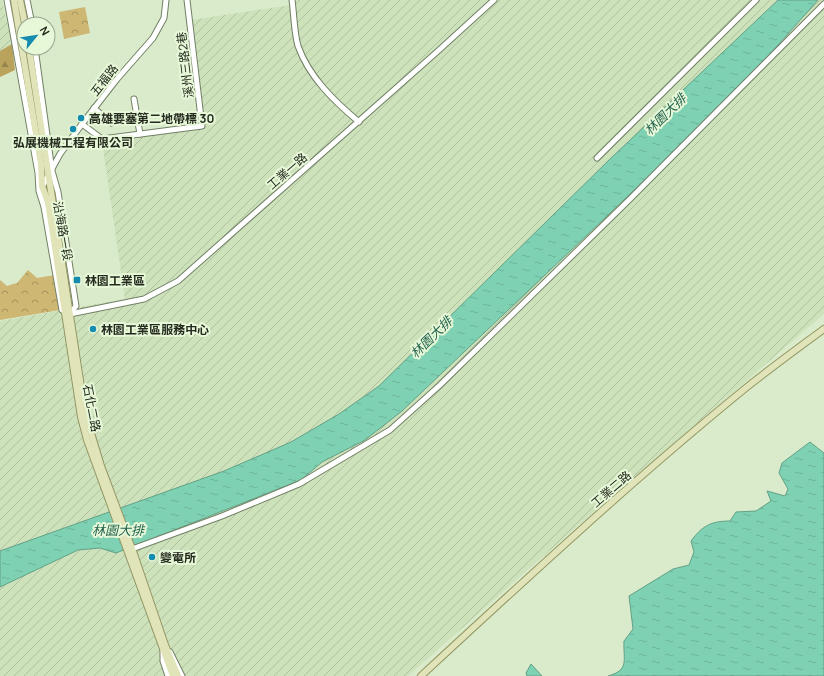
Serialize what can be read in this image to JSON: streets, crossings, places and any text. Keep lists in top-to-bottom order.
{
  "streets": {
    "main road": ["沿海路一段", "石化二路", "工業二路"],
    "street": ["溪州三路2巷", "五福路", "工業一路"]
  },
  "crossings": [
    ["五福路", "沿海路一段"],
    ["工業一路", "沿海路一段"],
    ["工業一路", "石化二路"],
    ["沿海路一段", "石化二路"]
  ],
  "water": ["林園大排"],
  "places": {
    "other": [
      "高雄要塞第二地帶標 30",
      "弘展機械工程有限公司",
      "林園工業區服務中心",
      "變電所"
    ],
    "transit": ["林園工業區"]
  },
  "north": "top right"
}
